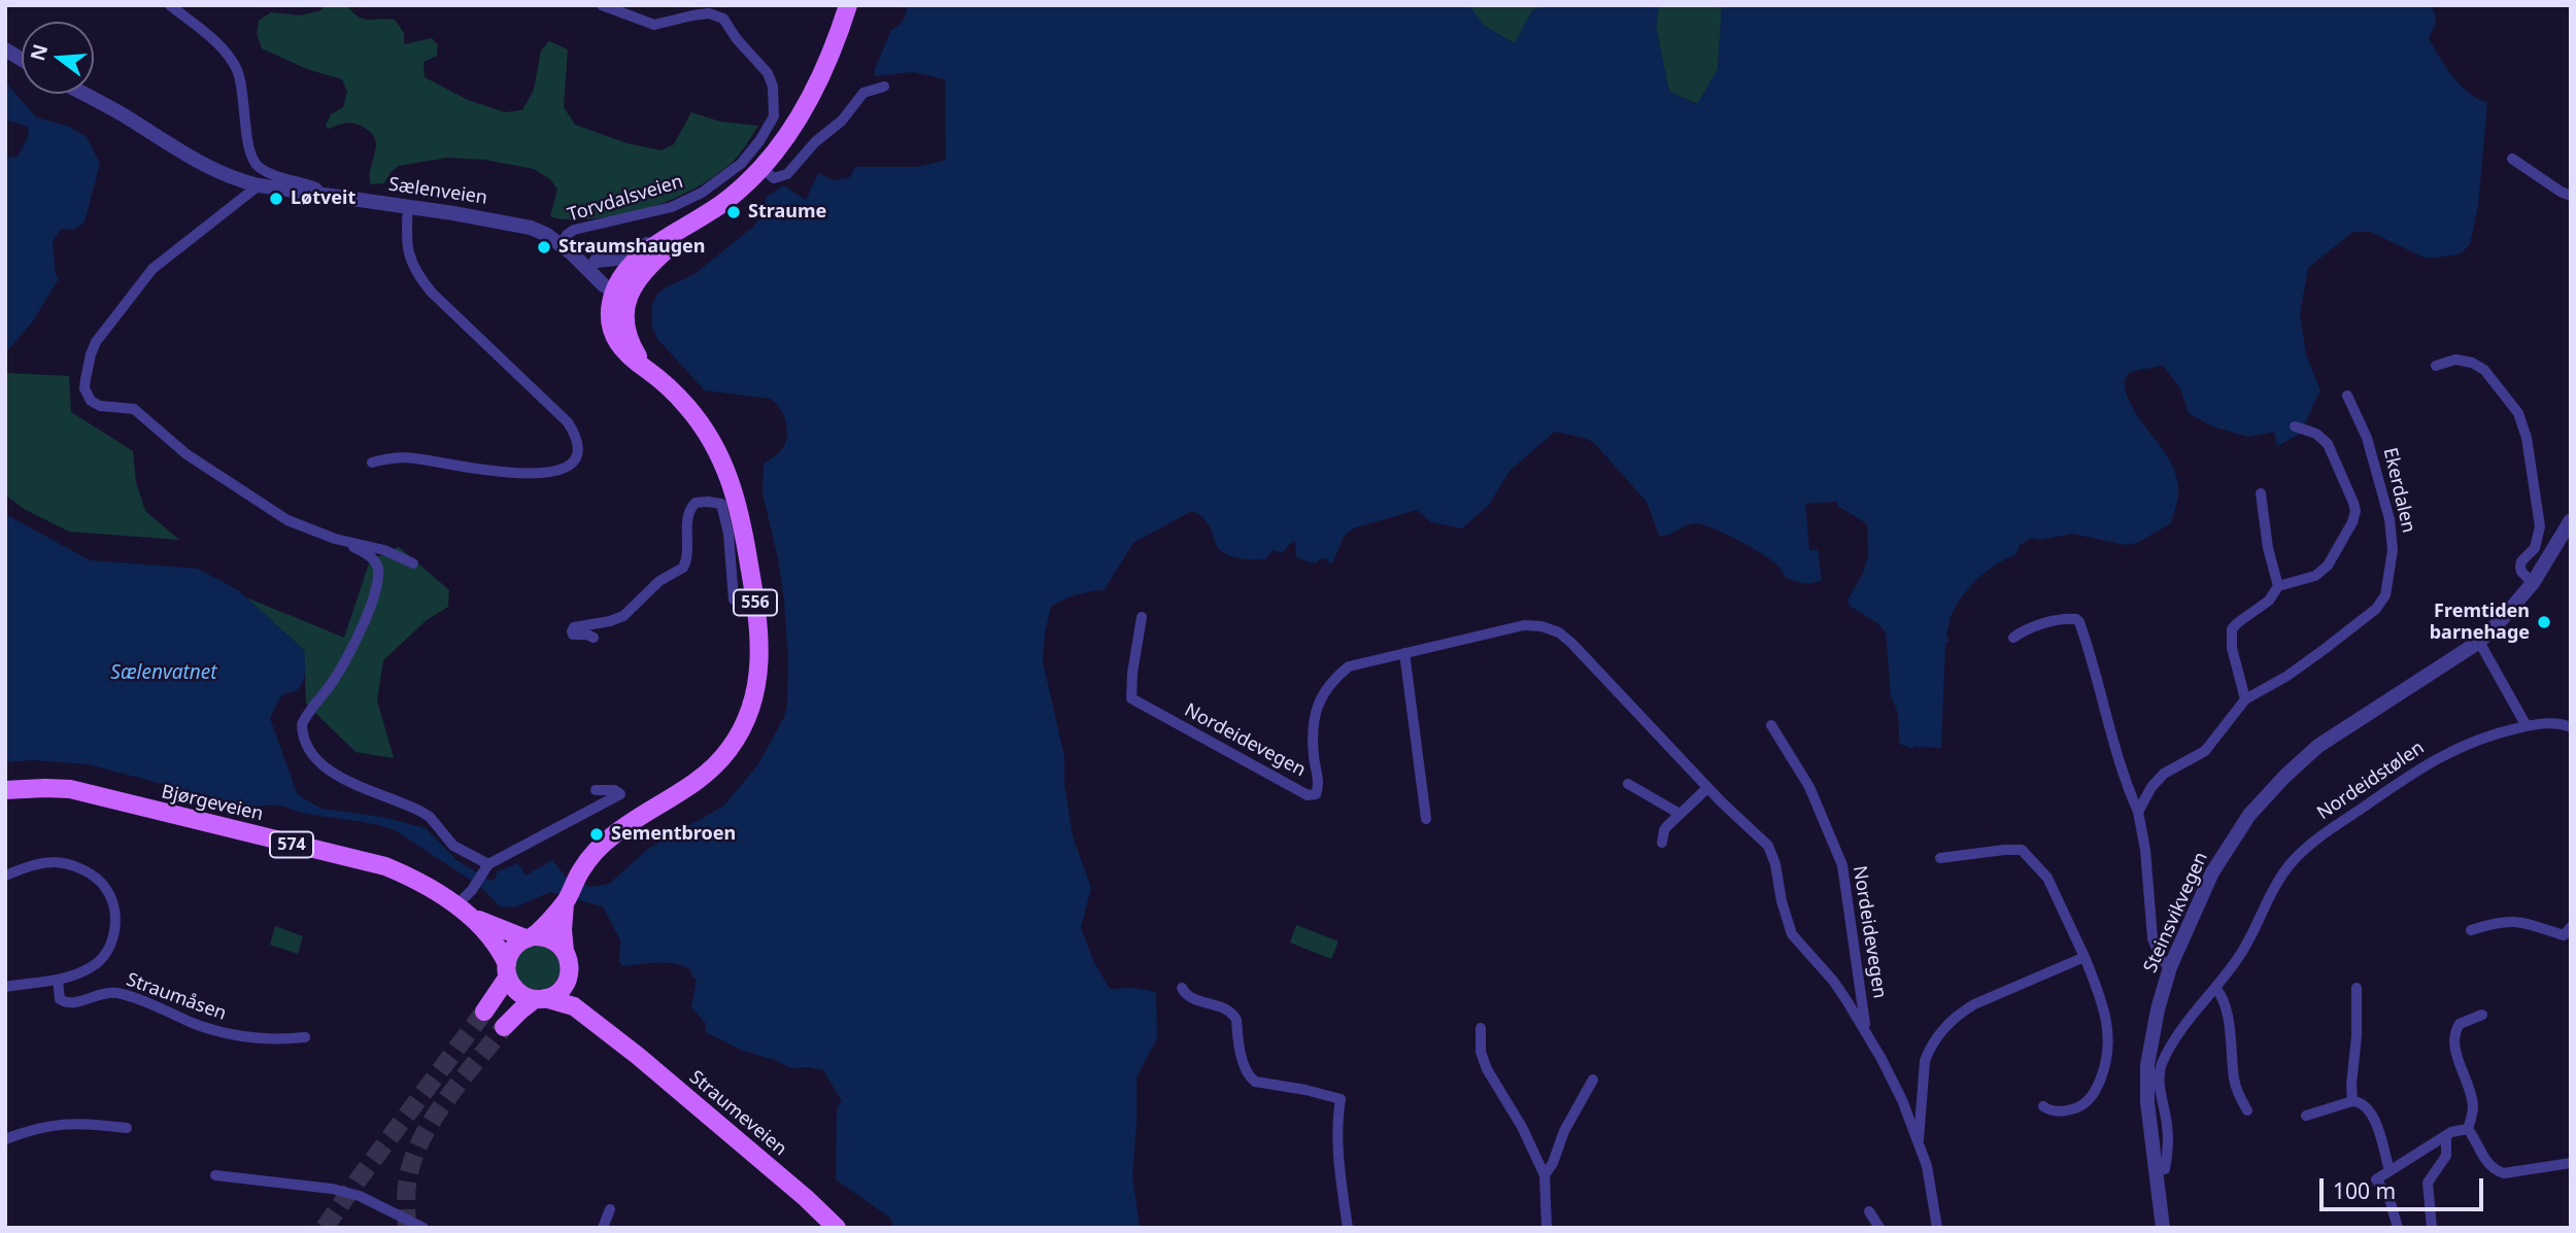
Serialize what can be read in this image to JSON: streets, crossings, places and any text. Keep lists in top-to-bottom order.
{
  "streets": {
    "main road": [
      "556",
      "Bjørgeveien",
      "574",
      "Straumeveien"
    ],
    "street": [
      "Sælenveien",
      "Torvdalsveien",
      "Ekerdalen",
      "Nordeidevegen",
      "Nordeidstølen",
      "Steinsvikvegen",
      "Straumåsen"
    ]
  },
  "crossings": [
    ["Sælenveien", "Torvdalsveien"],
    ["Sælenveien", "556"],
    ["556", "574"],
    ["556", "Straumeveien"],
    ["Nordeidstølen", "Steinsvikvegen"],
    ["Bjørgeveien", "574"],
    ["574", "Straumeveien"]
  ],
  "water": ["Sælenvatnet"],
  "places": [
    "Løtveit",
    "Straume",
    "Straumshaugen",
    "Fremtiden barnehage",
    "Sementbroen"
  ],
  "scale_bar": "100 m",
  "north": "left"
}
